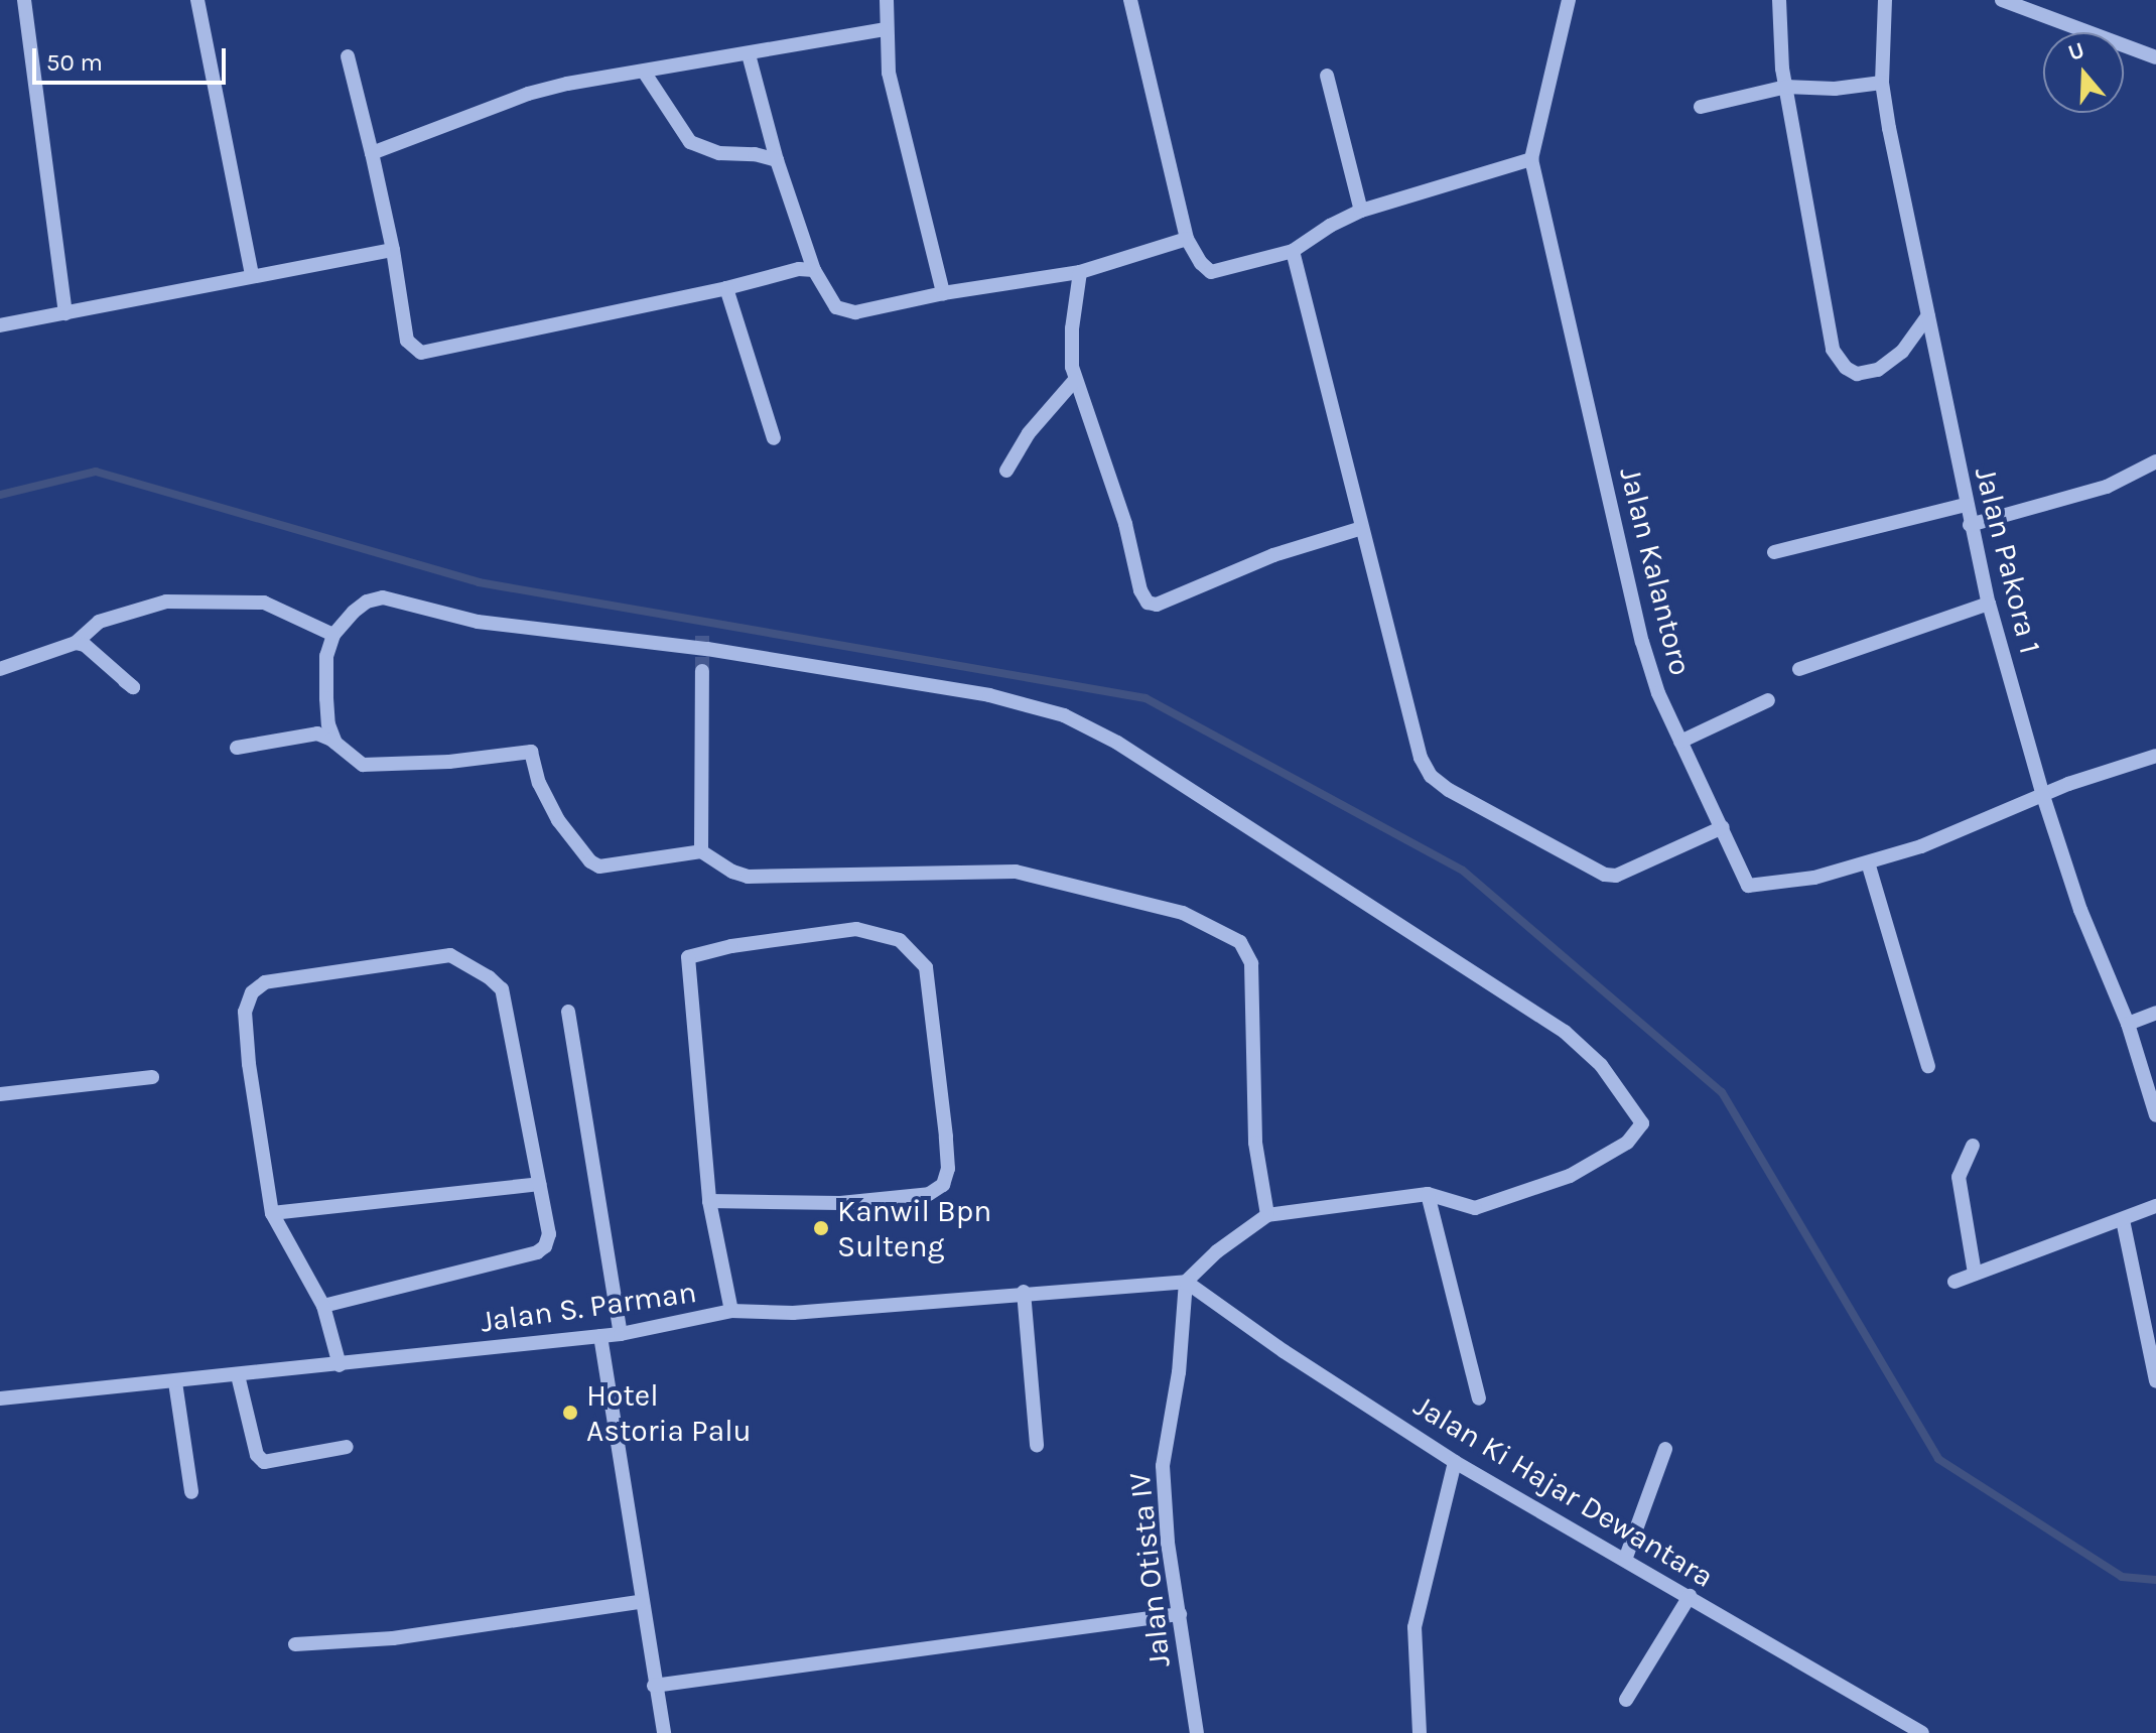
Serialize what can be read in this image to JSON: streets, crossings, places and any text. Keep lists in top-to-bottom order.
{
  "streets": {
    "street": [
      "Jalan Pakora 1",
      "Jalan Kalantoro",
      "Jalan S. Parman",
      "Jalan Ki Hajar Dewantara",
      "Jalan Otista IV"
    ]
  },
  "crossings": [
    ["Jalan Pakora 1", "Jalan Kalantoro"],
    ["Jalan S. Parman", "Jalan Ki Hajar Dewantara"],
    ["Jalan S. Parman", "Jalan Otista IV"],
    ["Jalan Ki Hajar Dewantara", "Jalan Otista IV"]
  ],
  "places": ["Kanwil Bpn Sulteng", "Hotel Astoria Palu"],
  "scale_bar": "50 m",
  "north": "top"
}
